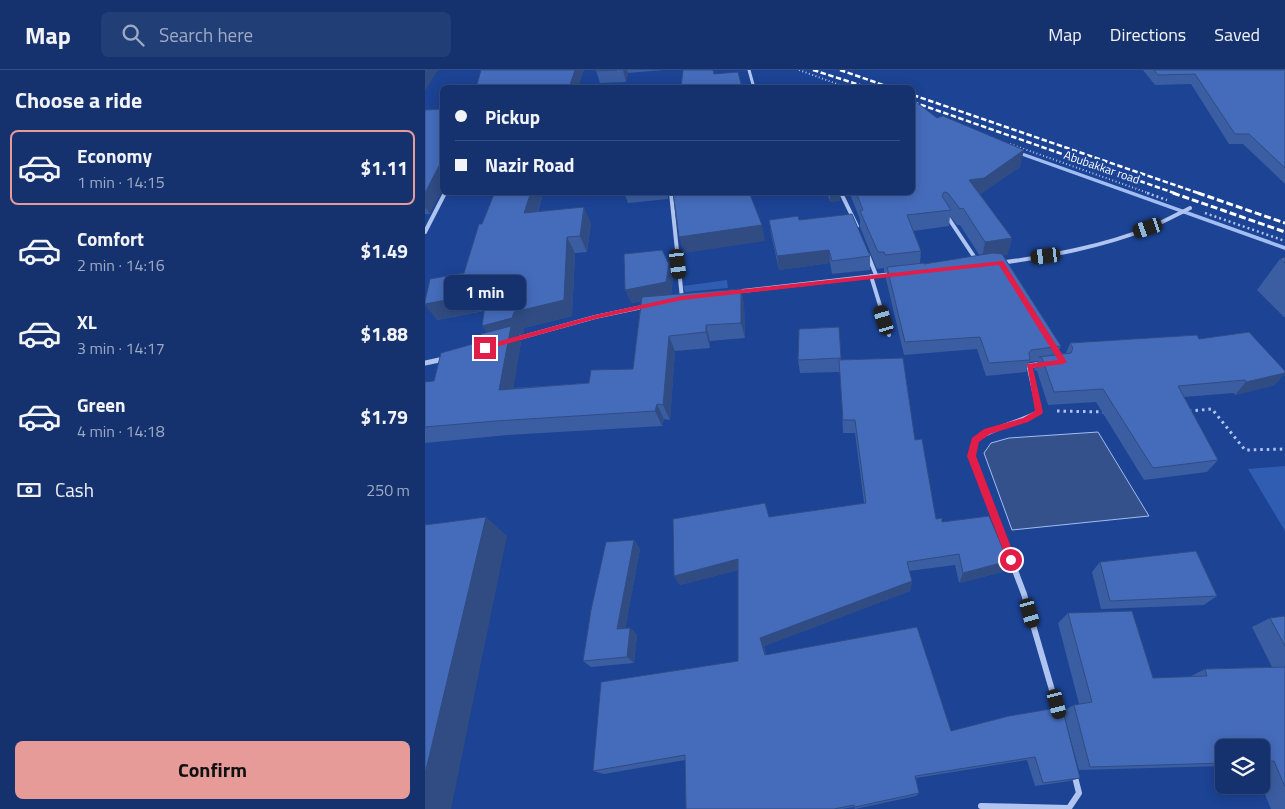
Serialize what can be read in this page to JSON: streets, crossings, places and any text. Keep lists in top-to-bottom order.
{
  "streets": {
    "path": ["Abubakkar road"]
  },
  "page": {
    "header": "Map",
    "search": "Search here",
    "nav": ["Map", "Directions", "Saved"],
    "heading": "Choose a ride",
    "banner": ["Pickup", "Nazir Road"],
    "list": [
      {
        "name": "Economy",
        "note": "1 min · 14:15",
        "value": "$1.11"
      },
      {
        "name": "Comfort",
        "note": "2 min · 14:16",
        "value": "$1.49"
      },
      {
        "name": "XL",
        "note": "3 min · 14:17",
        "value": "$1.88"
      },
      {
        "name": "Green",
        "note": "4 min · 14:18",
        "value": "$1.79"
      }
    ],
    "bubble": "1 min",
    "pay": ["Cash", "250 m"],
    "buttons": "Confirm"
  }
}
